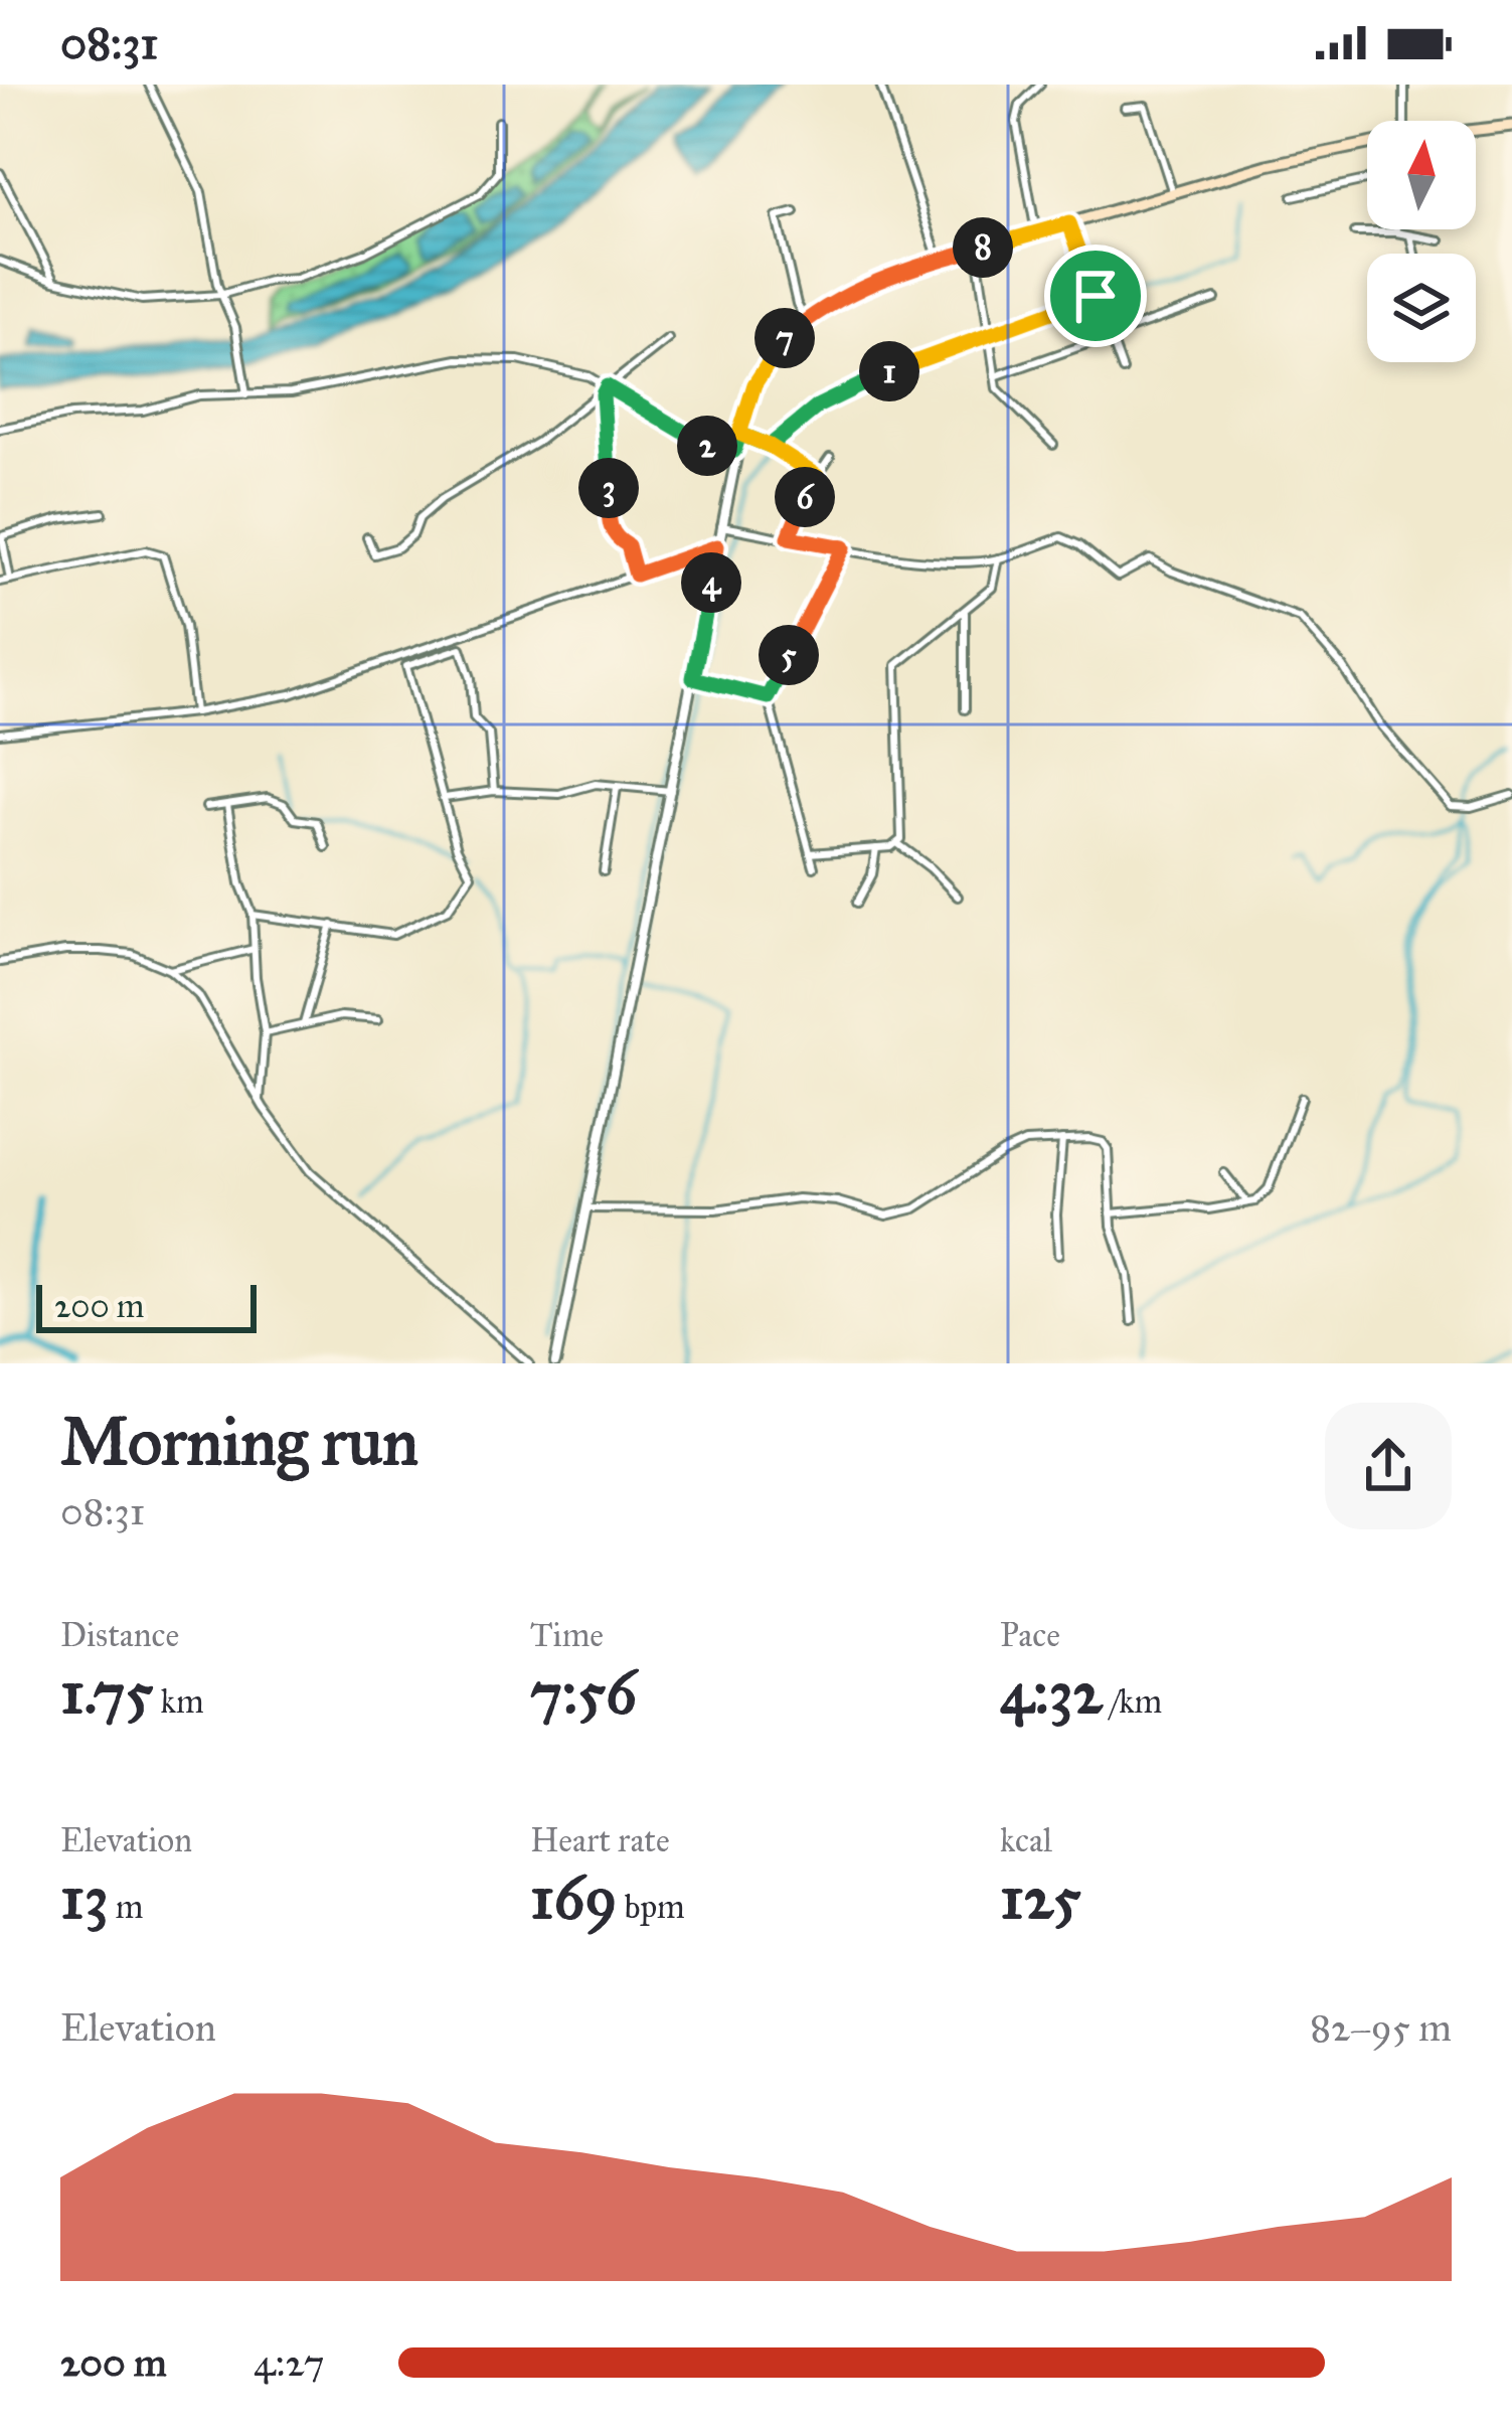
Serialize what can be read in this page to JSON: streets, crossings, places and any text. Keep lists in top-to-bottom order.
{
  "scale_bar": "200 m",
  "north": "top",
  "page": {
    "status": "08:31",
    "pins": [
      "8",
      "7",
      "1",
      "2",
      "3",
      "6",
      "4",
      "5"
    ],
    "scale": "200 m",
    "heading": ["Morning run", "08:31"],
    "stats": [
      ["Distance", "1.75 km"],
      ["Time", "7:56"],
      ["Pace", "4:32 /km"],
      ["Elevation", "13 m"],
      ["Heart rate", "169 bpm"],
      ["kcal", "125"]
    ],
    "chart": ["Elevation", "82–95 m"],
    "list": [
      {
        "name": "200 m",
        "note": "4:27"
      }
    ]
  }
}
